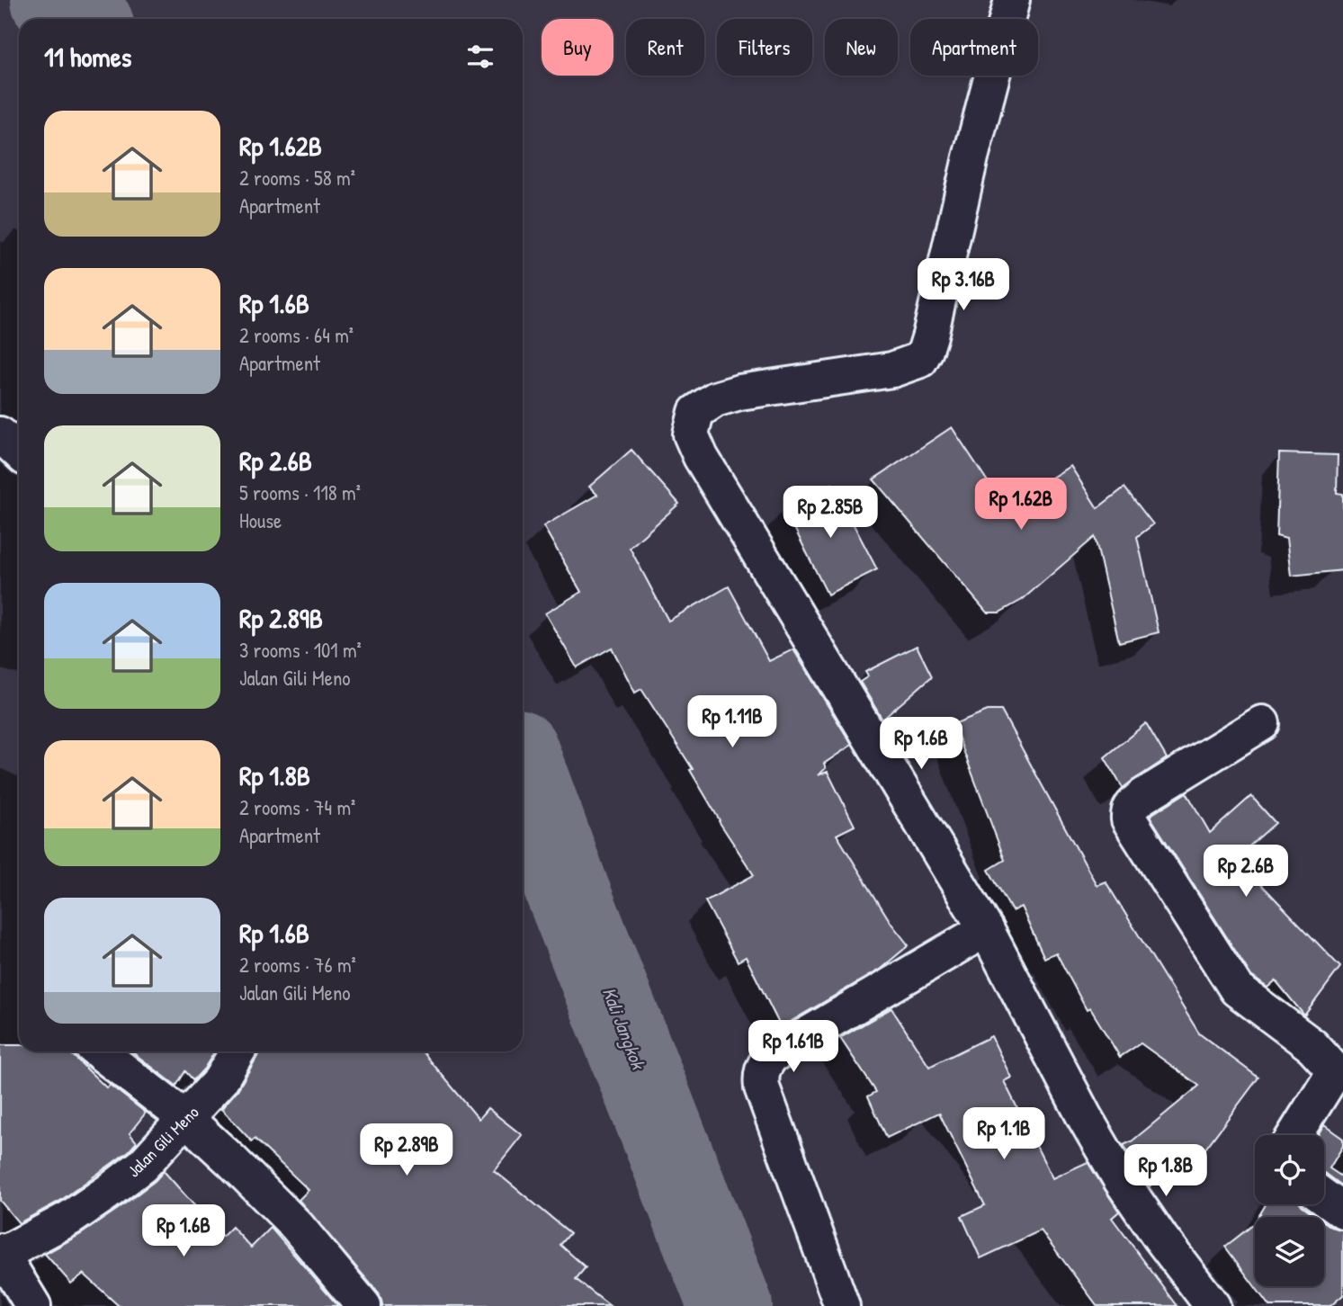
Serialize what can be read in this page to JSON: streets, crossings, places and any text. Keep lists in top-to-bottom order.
{
  "streets": {
    "street": ["Jalan Gili Meno"]
  },
  "water": ["Kali Jangkok"],
  "page": {
    "chip": [
      "Buy",
      "Rent",
      "Filters",
      "New",
      "Apartment"
    ],
    "heading": "11 homes",
    "list": [
      {
        "name": "Rp 1.62B",
        "note": "2 rooms · 58 m² · Apartment"
      },
      {
        "name": "Rp 1.6B",
        "note": "2 rooms · 64 m² · Apartment"
      },
      {
        "name": "Rp 2.6B",
        "note": "5 rooms · 118 m² · House"
      },
      {
        "name": "Rp 2.89B",
        "note": "3 rooms · 101 m² · Jalan Gili Meno"
      },
      {
        "name": "Rp 1.8B",
        "note": "2 rooms · 74 m² · Apartment"
      },
      {
        "name": "Rp 1.6B",
        "note": "2 rooms · 76 m² · Jalan Gili Meno"
      }
    ],
    "price": [
      "Rp 3.16B",
      "Rp 1.62B",
      "Rp 2.85B",
      "Rp 1.11B",
      "Rp 1.6B",
      "Rp 2.6B",
      "Rp 1.61B",
      "Rp 1.1B",
      "Rp 2.89B",
      "Rp 1.8B",
      "Rp 1.6B"
    ]
  }
}
